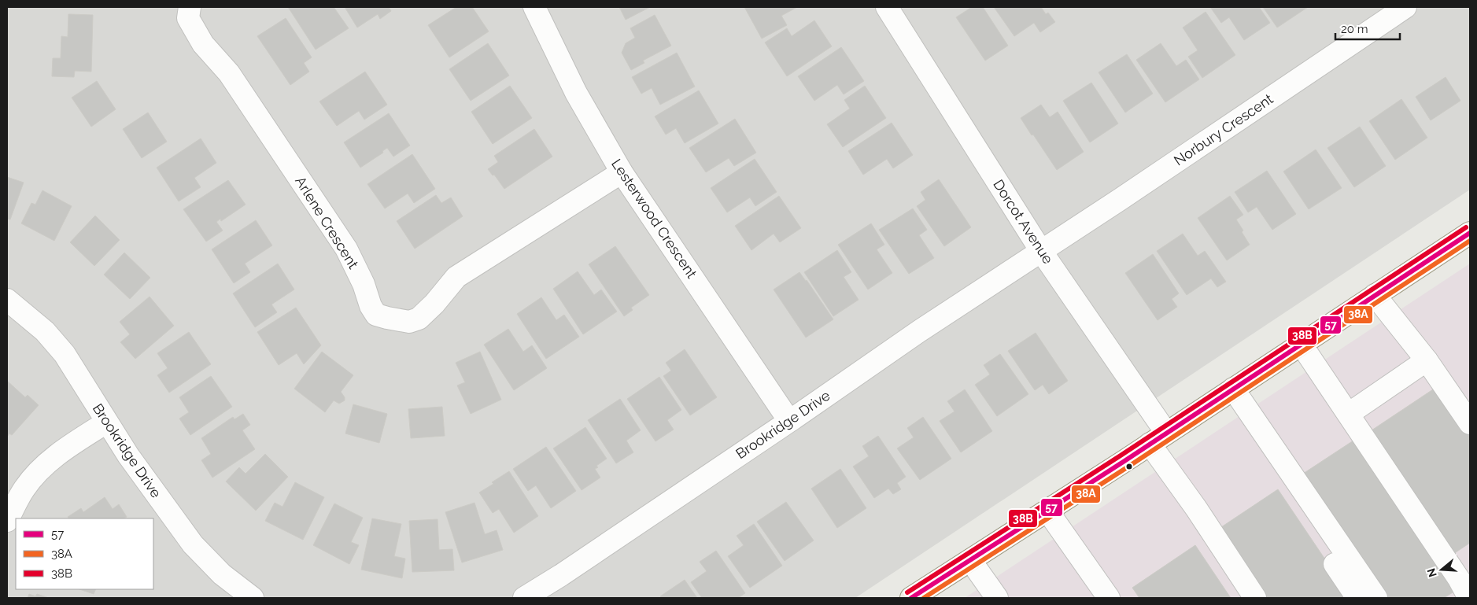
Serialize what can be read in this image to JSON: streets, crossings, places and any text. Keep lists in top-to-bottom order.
{
  "streets": {
    "street": [
      "Norbury Crescent",
      "Lesterwood Crescent",
      "Dorcot Avenue",
      "Arlene Crescent",
      "Brookridge Drive"
    ]
  },
  "crossings": [
    ["Norbury Crescent", "Dorcot Avenue"],
    ["Norbury Crescent", "Brookridge Drive"],
    ["Lesterwood Crescent", "Arlene Crescent"],
    ["Lesterwood Crescent", "Brookridge Drive"],
    ["Dorcot Avenue", "Brookridge Drive"]
  ],
  "lines": ["transit line 38B", "transit line 57", "transit line 38A"],
  "legend": ["57", "38A", "38B"],
  "scale_bar": "20 m",
  "north": "left"
}
